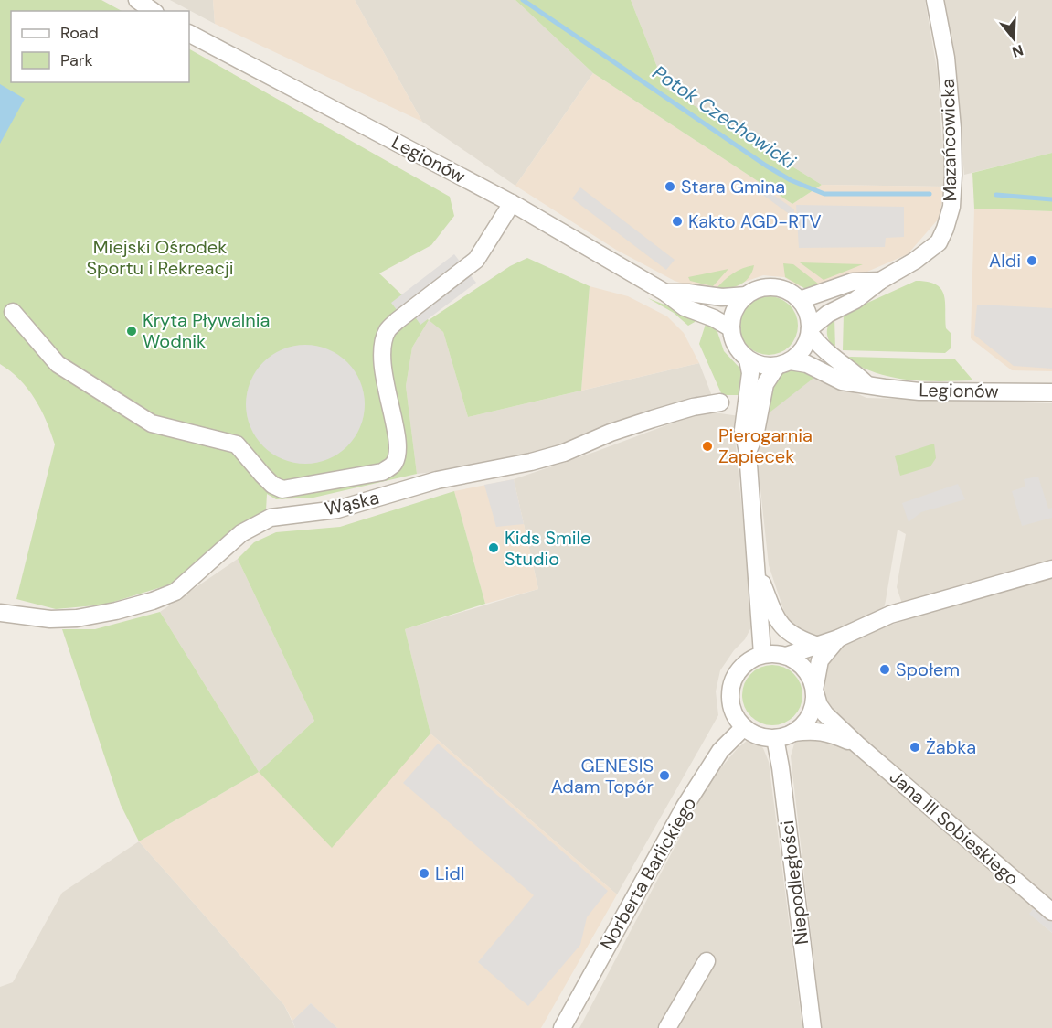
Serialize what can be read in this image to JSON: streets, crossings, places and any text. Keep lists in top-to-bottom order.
{
  "streets": {
    "street": [
      "Mazańcowicka",
      "Legionów",
      "Wąska",
      "Jana III Sobieskiego",
      "Norberta Barlickiego",
      "Niepodległości"
    ]
  },
  "crossings": [
    ["Mazańcowicka", "Legionów"],
    ["Jana III Sobieskiego", "Norberta Barlickiego"],
    ["Jana III Sobieskiego", "Niepodległości"],
    ["Norberta Barlickiego", "Niepodległości"]
  ],
  "water": ["Potok Czechowicki"],
  "parks": ["Miejski Ośrodek Sportu i Rekreacji"],
  "places": [
    "Stara Gmina",
    "Kakto AGD-RTV",
    "Aldi",
    "Kryta Pływalnia Wodnik",
    "Pierogarnia Zapiecek",
    "Kids Smile Studio",
    "Społem",
    "Żabka",
    "GENESIS Adam Topór",
    "Lidl"
  ],
  "legend": ["Road", "Park"],
  "north": "bottom"
}
